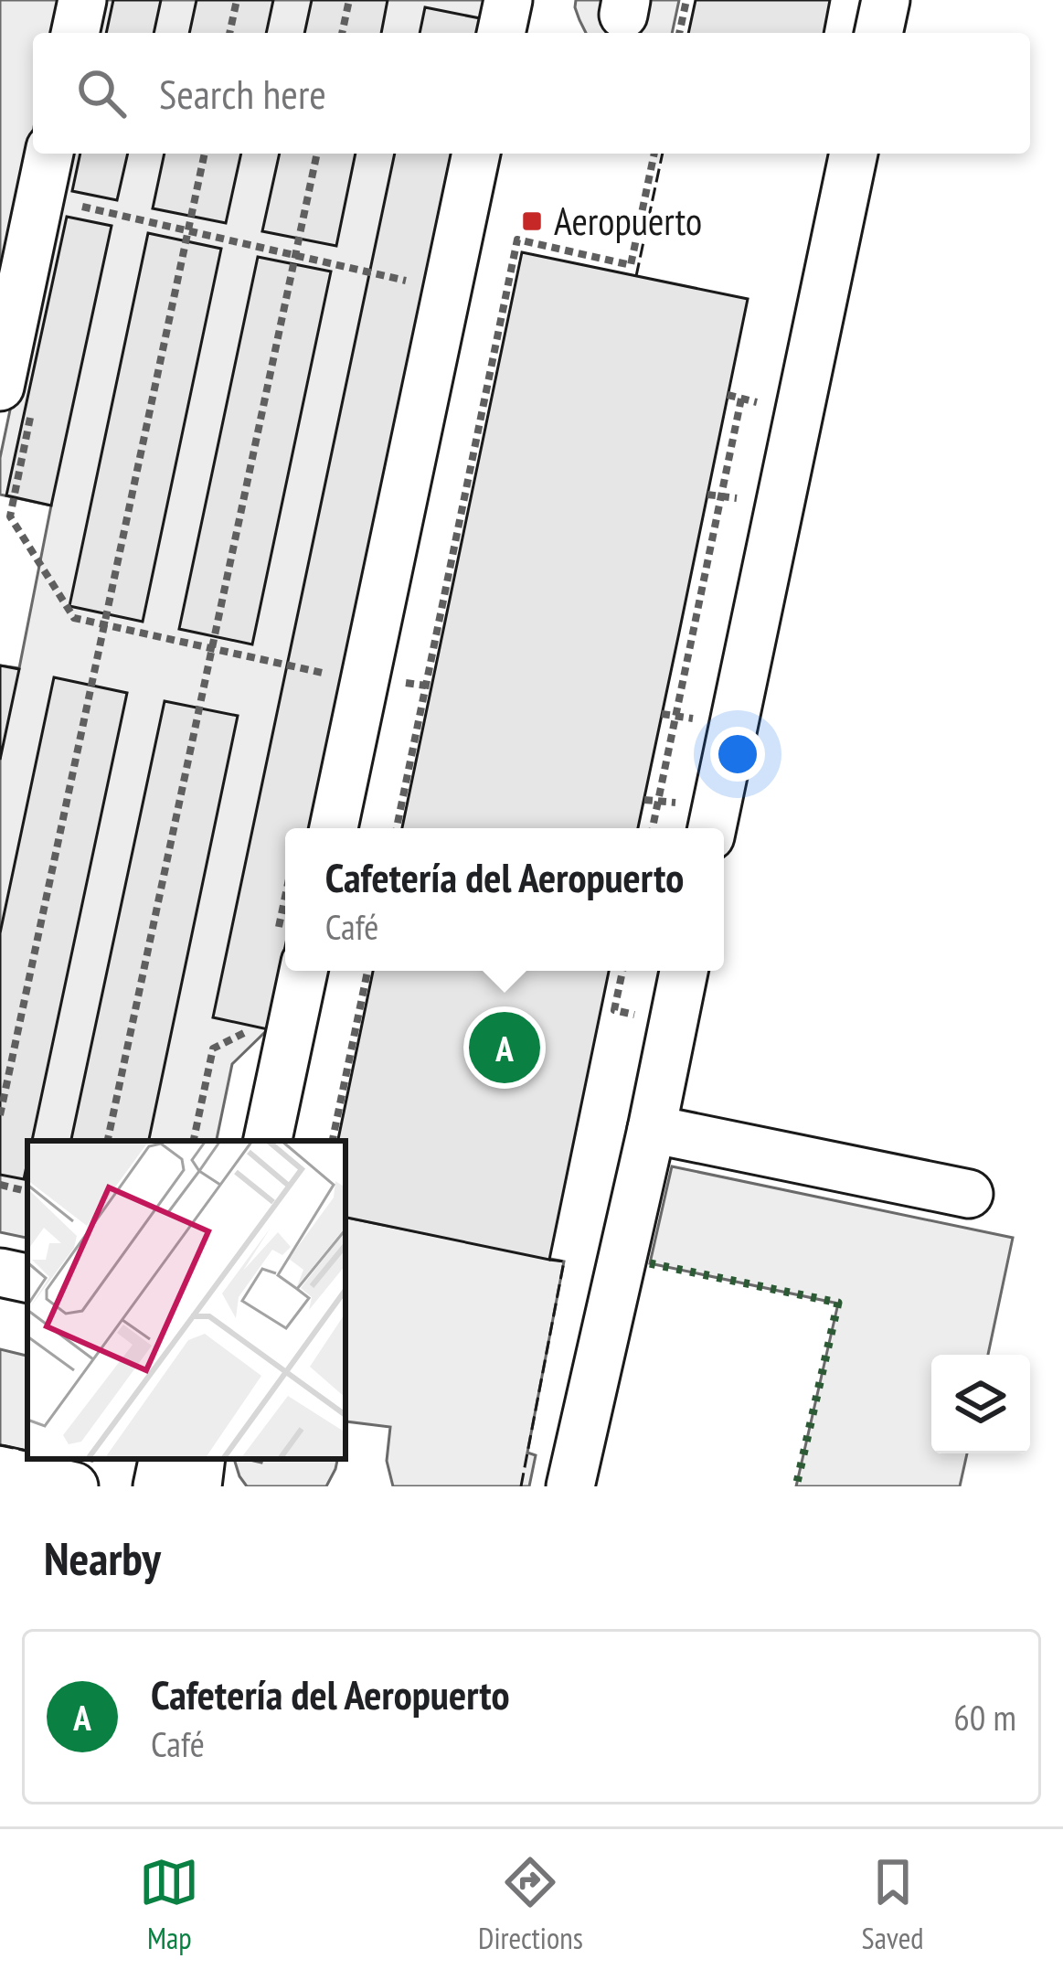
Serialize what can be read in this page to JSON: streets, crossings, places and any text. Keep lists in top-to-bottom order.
{
  "places": {
    "transit": ["Aeropuerto"]
  },
  "page": {
    "search": "Search here",
    "popup": ["Cafetería del Aeropuerto", "Café"],
    "pins": "A",
    "heading": "Nearby",
    "list": [
      {
        "mark": "A",
        "name": "Cafetería del Aeropuerto",
        "note": "Café",
        "value": "60 m"
      }
    ],
    "nav": ["Map", "Directions", "Saved"]
  }
}
